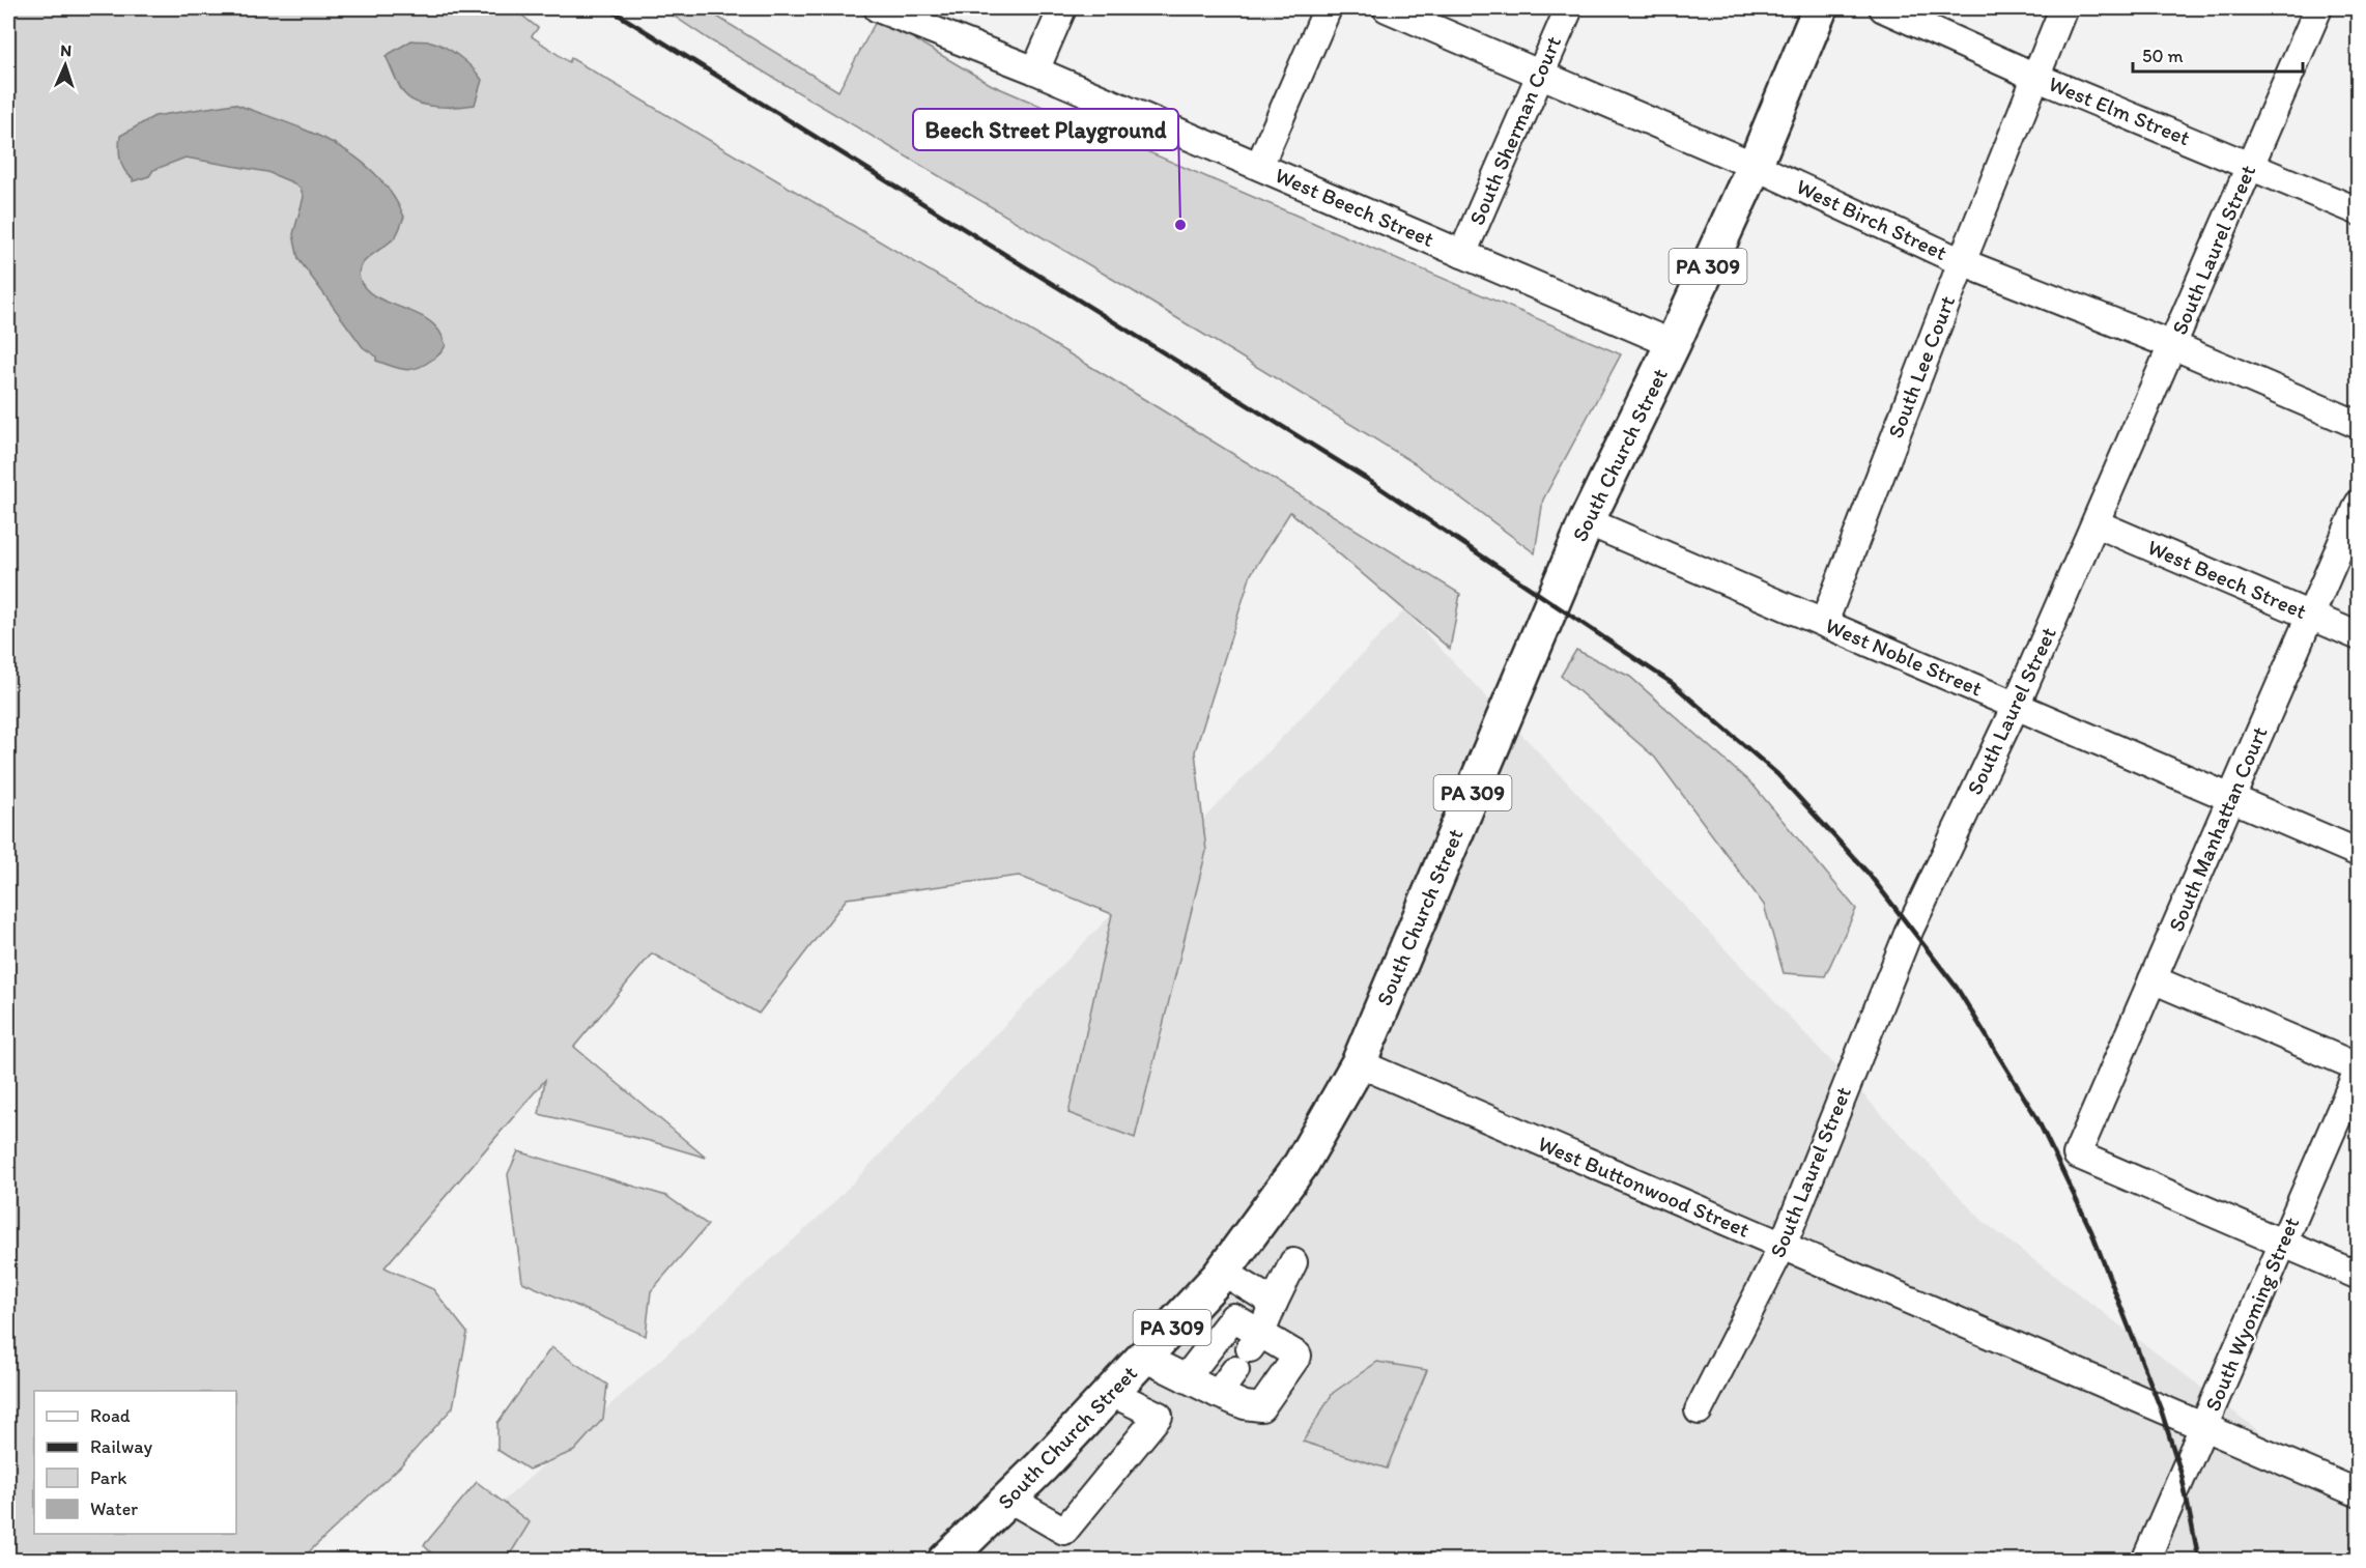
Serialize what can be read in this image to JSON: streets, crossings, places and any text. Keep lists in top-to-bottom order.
{
  "streets": {
    "highway": ["PA 309", "South Church Street"],
    "street": [
      "West Elm Street",
      "South Sherman Court",
      "West Beech Street",
      "West Birch Street",
      "South Laurel Street",
      "South Lee Court",
      "West Noble Street",
      "South Manhattan Court",
      "West Buttonwood Street",
      "South Wyoming Street"
    ]
  },
  "crossings": [
    ["West Elm Street", "South Laurel Street"],
    ["West Elm Street", "South Lee Court"],
    ["South Sherman Court", "West Beech Street"],
    ["South Sherman Court", "West Birch Street"],
    ["West Beech Street", "South Laurel Street"],
    ["West Beech Street", "South Church Street"],
    ["West Beech Street", "South Manhattan Court"],
    ["West Birch Street", "South Laurel Street"],
    ["West Birch Street", "South Lee Court"],
    ["West Birch Street", "South Church Street"],
    ["South Laurel Street", "West Noble Street"],
    ["South Laurel Street", "West Buttonwood Street"],
    ["South Lee Court", "West Noble Street"],
    ["South Church Street", "West Noble Street"],
    ["South Church Street", "West Buttonwood Street"],
    ["West Noble Street", "South Manhattan Court"],
    ["South Manhattan Court", "South Wyoming Street"],
    ["West Buttonwood Street", "South Wyoming Street"]
  ],
  "places": ["Beech Street Playground"],
  "legend": [
    "Road",
    "Railway",
    "Park",
    "Water"
  ],
  "scale_bar": "50 m",
  "north": "top"
}
